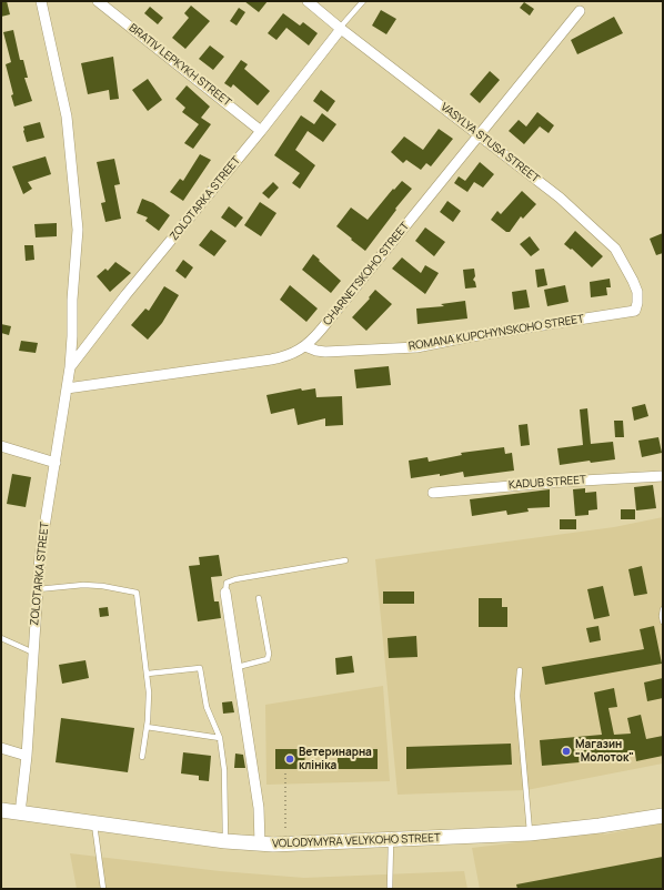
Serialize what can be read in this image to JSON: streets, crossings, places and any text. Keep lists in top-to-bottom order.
{
  "streets": {
    "main road": ["VOLODYMYRA VELYKOHO STREET"],
    "street": [
      "BRATIV LEPKYKH STREET",
      "VASYLYA STUSA STREET",
      "ZOLOTARKA STREET",
      "CHARNETSKOHO STREET",
      "ROMANA KUPCHYNSKOHO STREET",
      "KADUB STREET"
    ]
  },
  "crossings": [
    ["BRATIV LEPKYKH STREET", "ZOLOTARKA STREET"],
    ["VASYLYA STUSA STREET", "ZOLOTARKA STREET"],
    ["VASYLYA STUSA STREET", "CHARNETSKOHO STREET"],
    ["VASYLYA STUSA STREET", "ROMANA KUPCHYNSKOHO STREET"],
    ["ZOLOTARKA STREET", "CHARNETSKOHO STREET"],
    ["ZOLOTARKA STREET", "VOLODYMYRA VELYKOHO STREET"],
    ["CHARNETSKOHO STREET", "ROMANA KUPCHYNSKOHO STREET"]
  ],
  "places": ["Магазин \"Молоток\"", "Ветеринарна клініка"]
}
